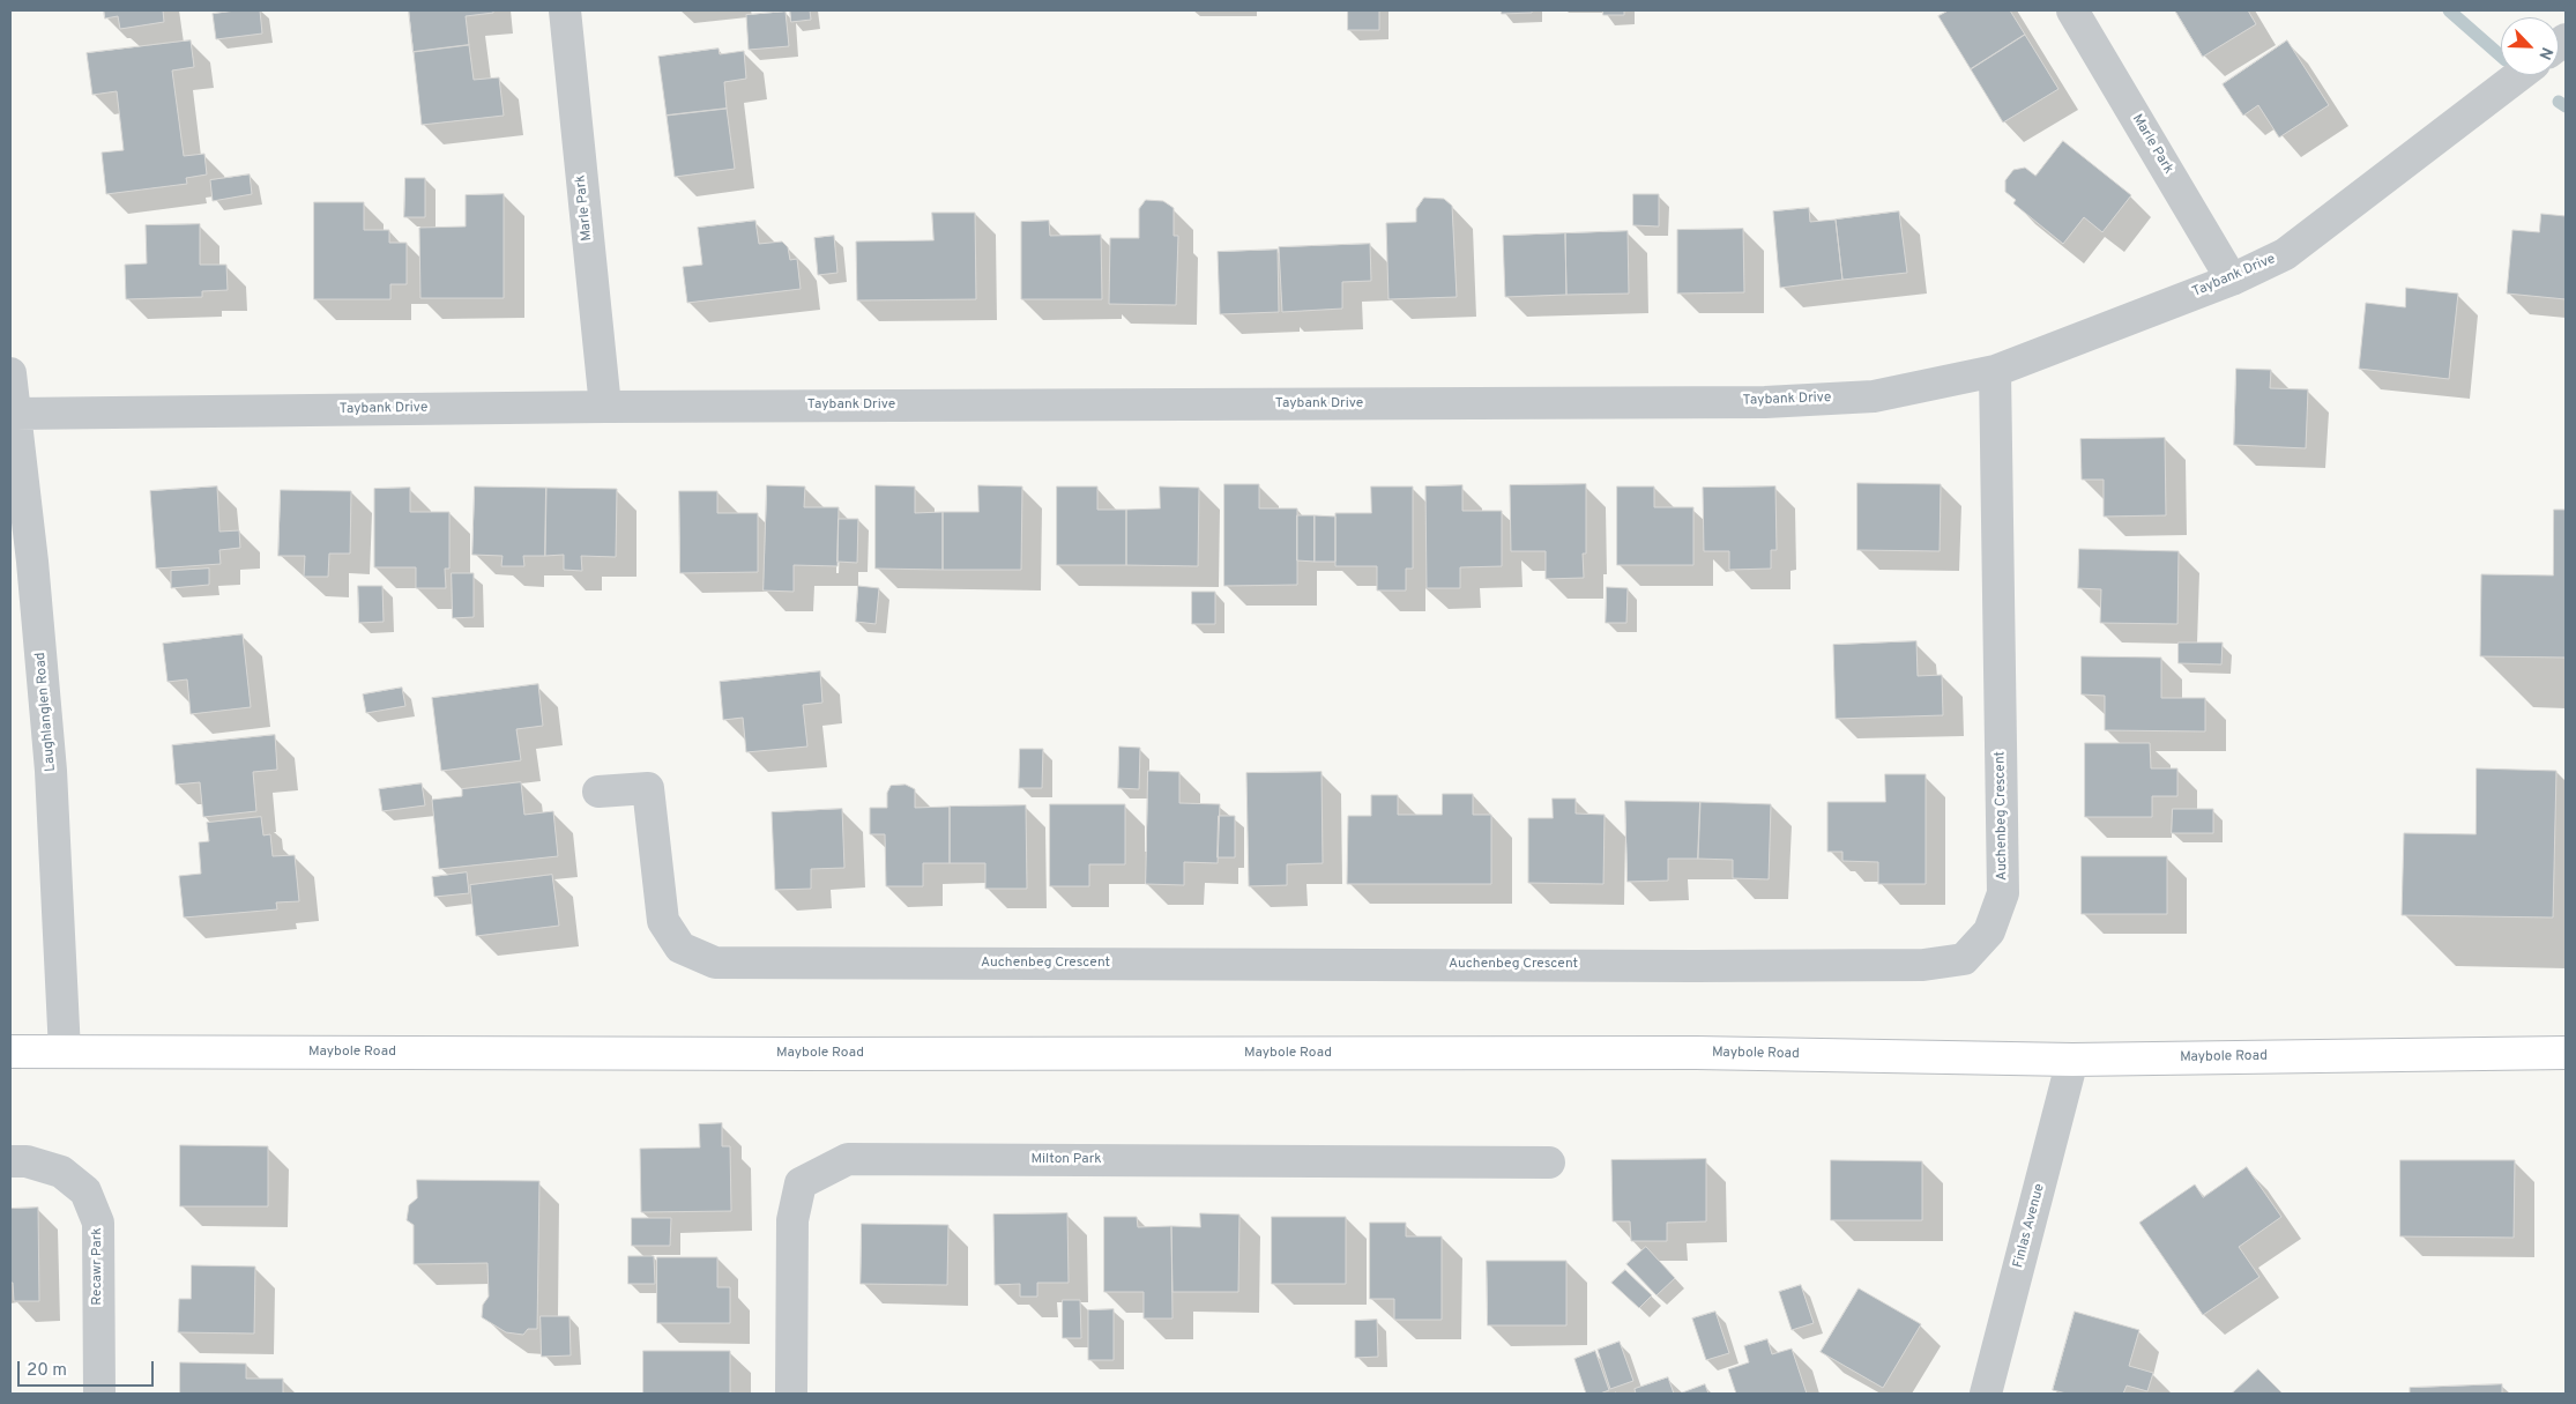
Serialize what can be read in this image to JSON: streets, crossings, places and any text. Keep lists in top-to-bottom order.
{
  "streets": {
    "main road": ["Maybole Road"],
    "street": [
      "Marle Park",
      "Taybank Drive",
      "Laughlanglen Road",
      "Auchenbeg Crescent",
      "Milton Park",
      "Finlas Avenue",
      "Recawr Park"
    ]
  },
  "crossings": [
    ["Marle Park", "Taybank Drive"],
    ["Taybank Drive", "Laughlanglen Road"],
    ["Taybank Drive", "Auchenbeg Crescent"],
    ["Laughlanglen Road", "Maybole Road"],
    ["Maybole Road", "Finlas Avenue"]
  ],
  "scale_bar": "20 m",
  "north": "bottom right"
}
